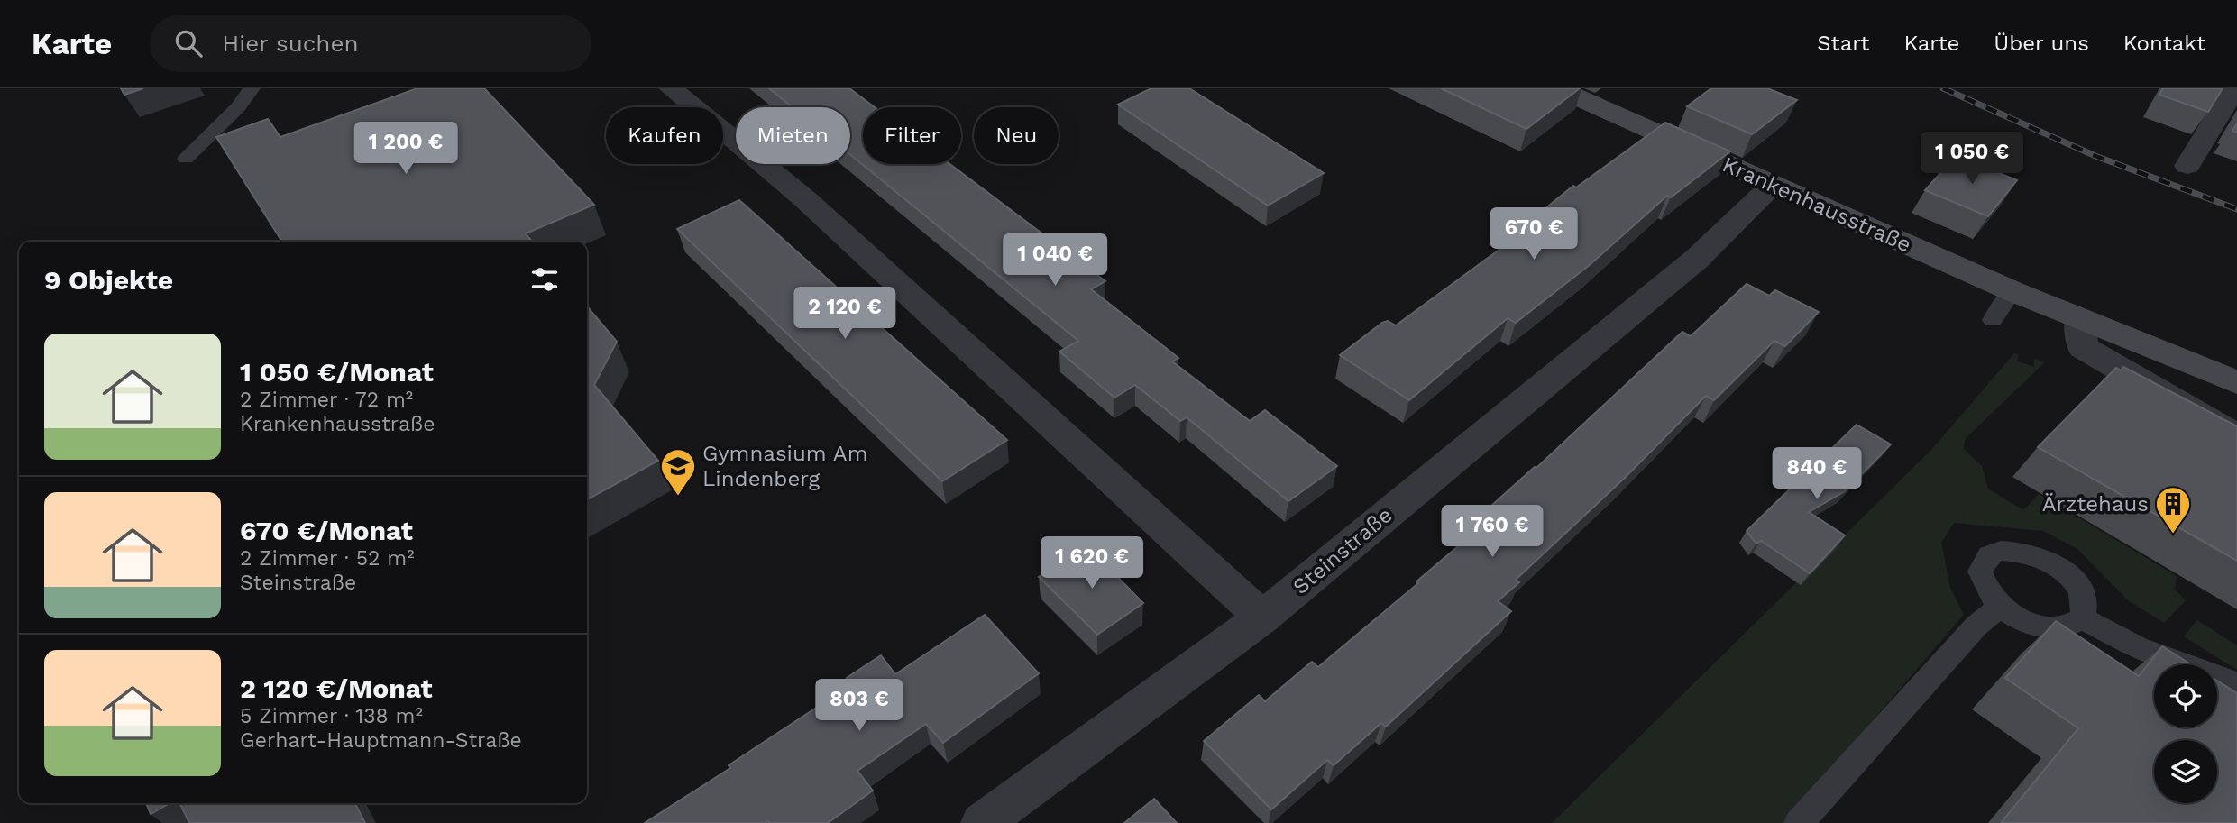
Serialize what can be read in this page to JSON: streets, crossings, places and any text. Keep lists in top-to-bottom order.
{
  "streets": {
    "street": ["Krankenhausstraße", "Steinstraße"]
  },
  "crossings": [
    ["Krankenhausstraße", "Steinstraße"]
  ],
  "places": {
    "school or university": ["Gymnasium Am Lindenberg"],
    "building": ["Ärztehaus"]
  },
  "page": {
    "header": "Karte",
    "search": "Hier suchen",
    "nav": [
      "Start",
      "Karte",
      "Über uns",
      "Kontakt"
    ],
    "chip": [
      "Kaufen",
      "Mieten",
      "Filter",
      "Neu"
    ],
    "price": [
      "1 200 €",
      "1 050 €",
      "670 €",
      "1 040 €",
      "2 120 €",
      "840 €",
      "1 760 €",
      "1 620 €",
      "803 €"
    ],
    "heading": "9 Objekte",
    "list": [
      {
        "name": "1 050 €/Monat",
        "note": "2 Zimmer · 72 m² · Krankenhausstraße"
      },
      {
        "name": "670 €/Monat",
        "note": "2 Zimmer · 52 m² · Steinstraße"
      },
      {
        "name": "2 120 €/Monat",
        "note": "5 Zimmer · 138 m² · Gerhart-Hauptmann-Straße"
      }
    ]
  }
}
